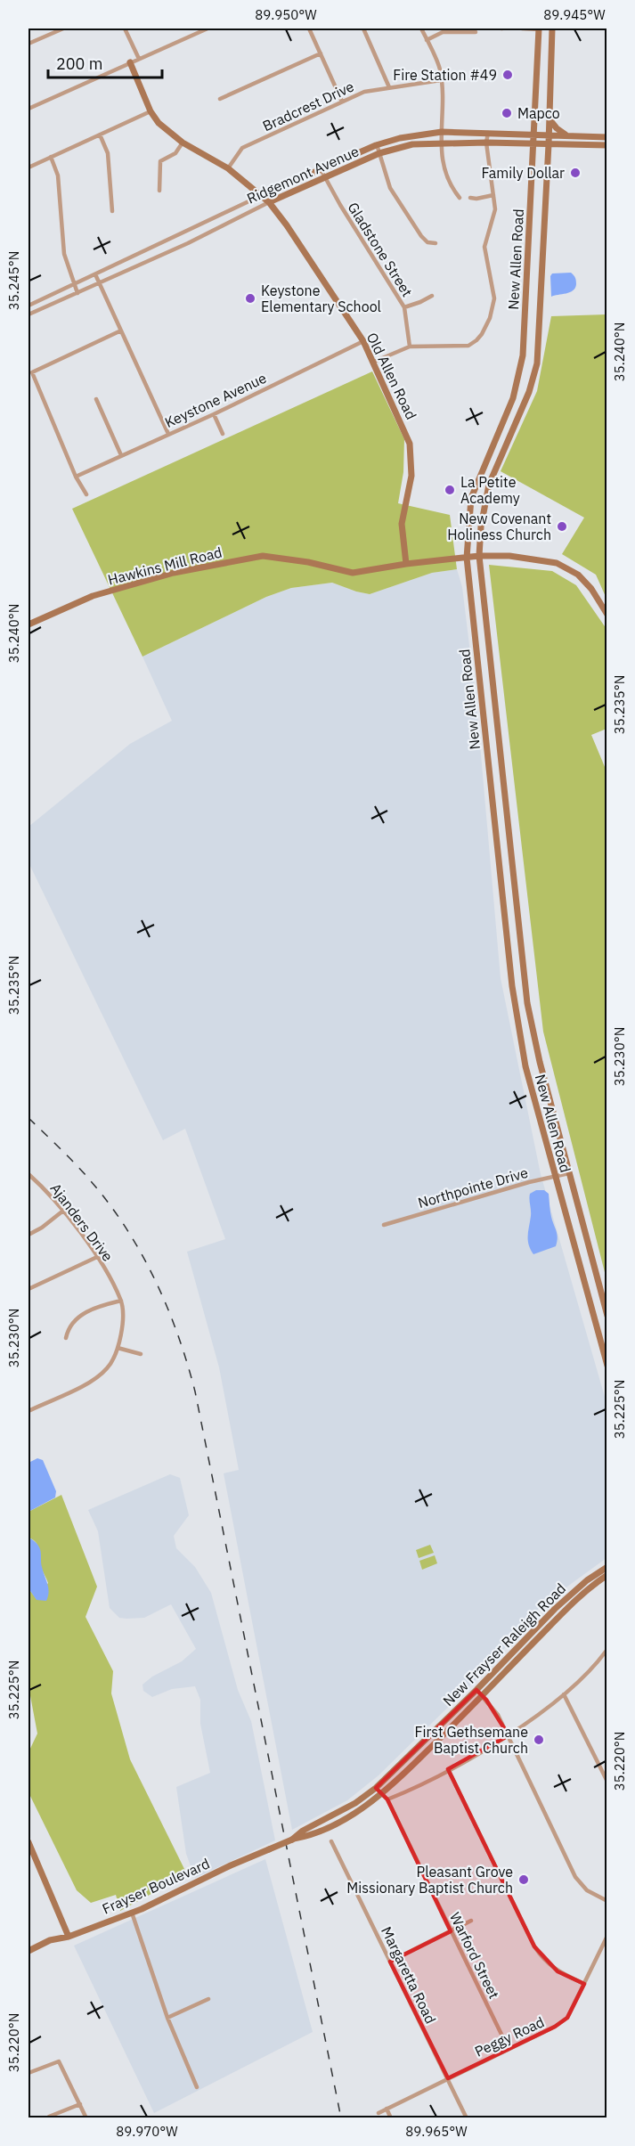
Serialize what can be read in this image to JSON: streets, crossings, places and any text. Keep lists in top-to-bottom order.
{
  "streets": {
    "main road": [
      "Ridgemont Avenue",
      "New Allen Road",
      "Old Allen Road",
      "Hawkins Mill Road",
      "New Frayser Raleigh Road",
      "Frayser Boulevard"
    ],
    "street": [
      "Bradcrest Drive",
      "Gladstone Street",
      "Keystone Avenue",
      "Northpointe Drive",
      "Ajanders Drive",
      "Warford Street",
      "Margaretta Road",
      "Peggy Road"
    ]
  },
  "crossings": [
    ["Bradcrest Drive", "Old Allen Road"],
    ["Ridgemont Avenue", "Gladstone Street"],
    ["Ridgemont Avenue", "New Allen Road"],
    ["Ridgemont Avenue", "Old Allen Road"],
    ["New Allen Road", "Hawkins Mill Road"],
    ["New Allen Road", "Northpointe Drive"],
    ["Old Allen Road", "Keystone Avenue"],
    ["Old Allen Road", "Hawkins Mill Road"],
    ["New Frayser Raleigh Road", "Frayser Boulevard"],
    ["New Frayser Raleigh Road", "Warford Street"],
    ["Warford Street", "Peggy Road"],
    ["Margaretta Road", "Peggy Road"]
  ],
  "places": [
    "Fire Station #49",
    "Mapco",
    "Family Dollar",
    "Keystone Elementary School",
    "La Petite Academy",
    "New Covenant Holiness Church",
    "First Gethsemane Baptist Church",
    "Pleasant Grove Missionary Baptist Church"
  ],
  "scale_bar": "200 m",
  "coordinates": [
    "89.950°W",
    "89.945°W",
    "35.245°N",
    "35.240°N",
    "35.235°N",
    "35.230°N",
    "35.225°N",
    "35.220°N",
    "89.970°W",
    "89.965°W"
  ]
}
